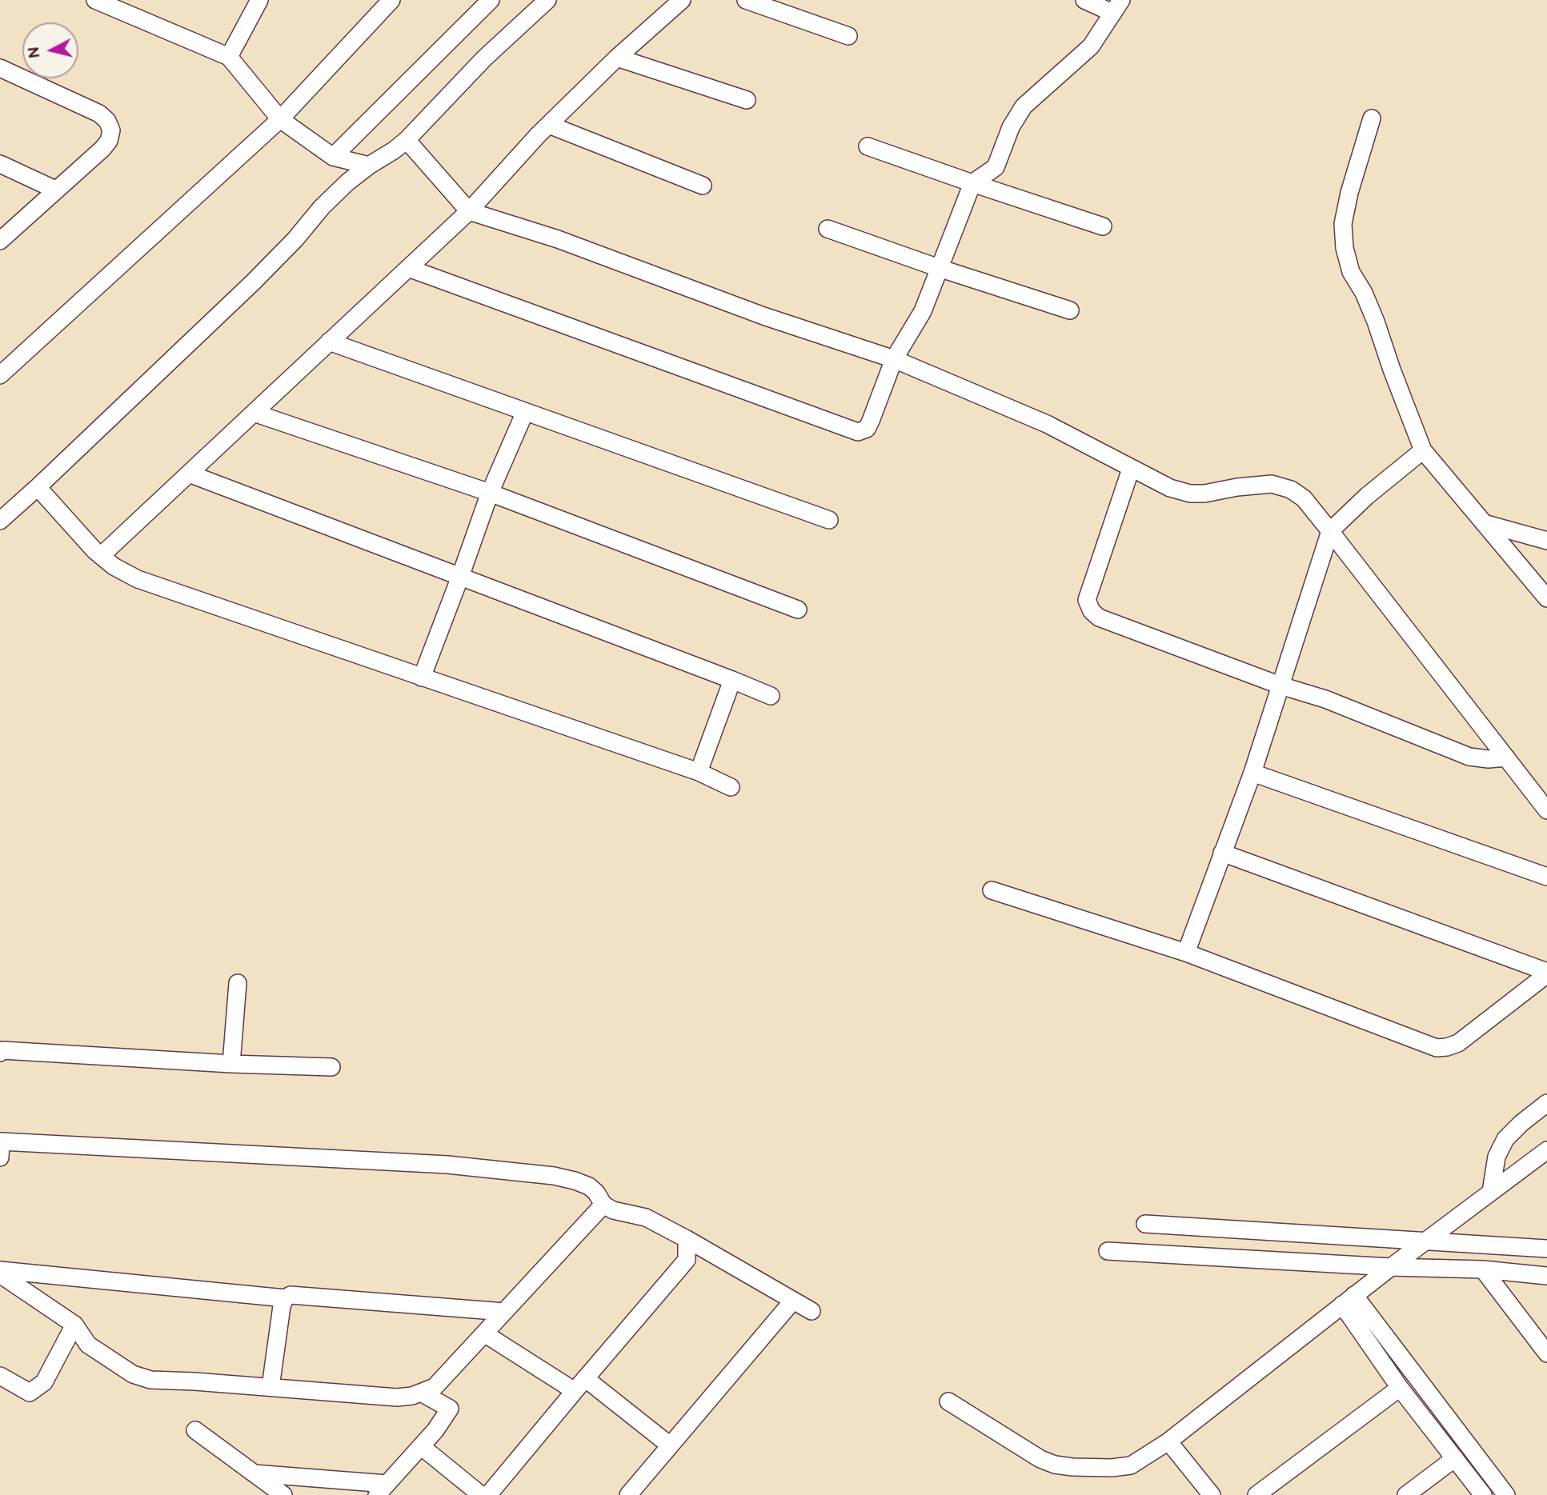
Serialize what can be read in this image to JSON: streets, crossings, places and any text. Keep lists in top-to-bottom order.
{
  "north": "left"
}
